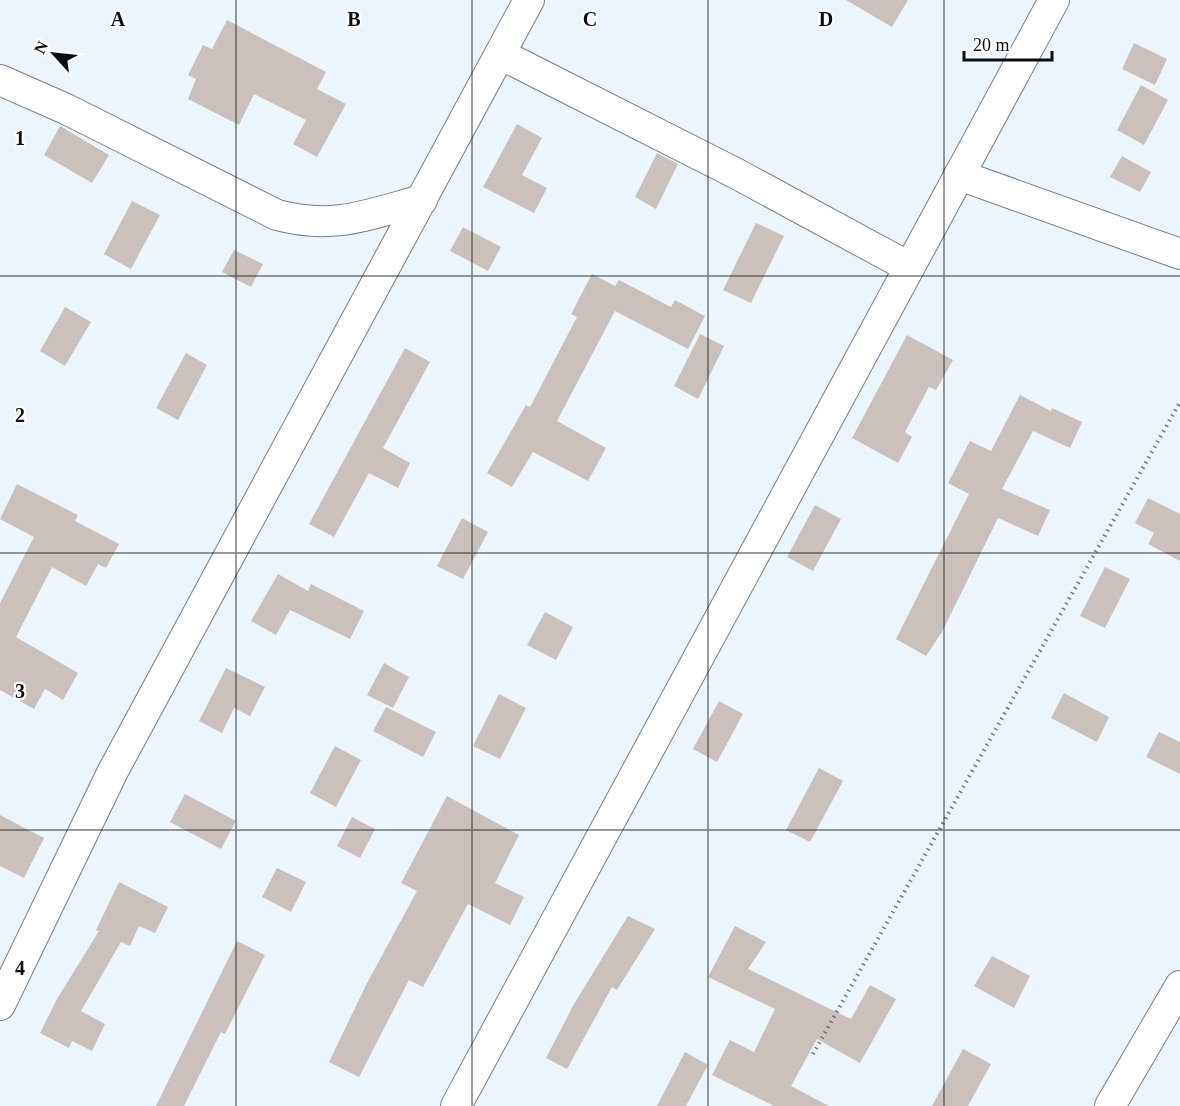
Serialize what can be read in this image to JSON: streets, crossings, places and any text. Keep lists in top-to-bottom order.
{
  "scale_bar": "20 m",
  "north": "top left",
  "grid": {
    "columns": [
      "A",
      "B",
      "C",
      "D"
    ],
    "rows": [
      "1",
      "2",
      "3",
      "4"
    ]
  }
}
